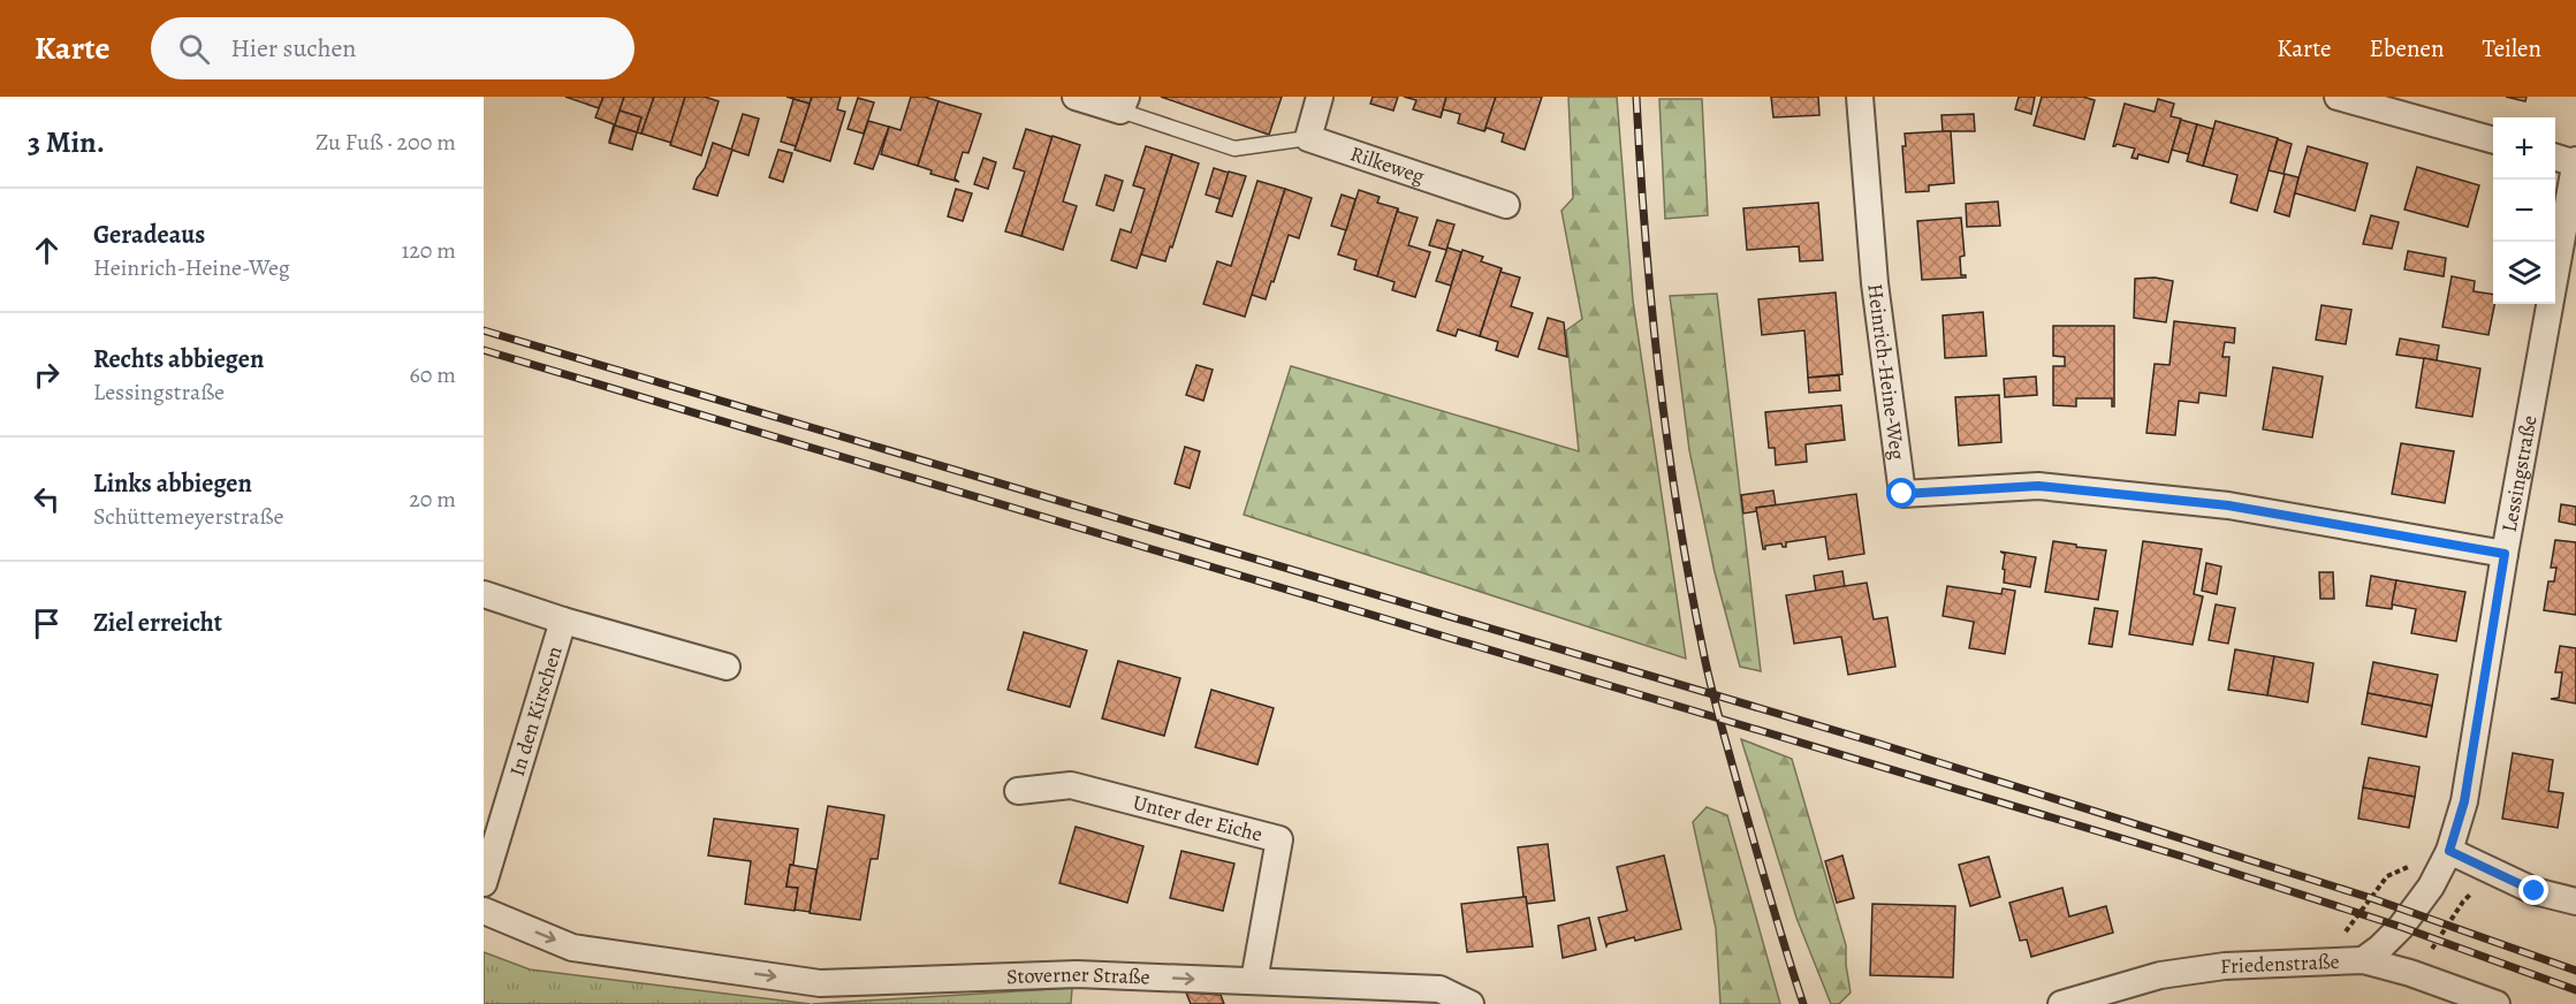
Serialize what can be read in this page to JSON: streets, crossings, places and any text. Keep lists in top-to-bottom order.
{
  "streets": {
    "street": [
      "Rilkeweg",
      "Heinrich-Heine-Weg",
      "Lessingstraße",
      "In den Kirschen",
      "Unter der Eiche",
      "Friedenstraße",
      "Stoverner Straße"
    ]
  },
  "crossings": [
    ["Heinrich-Heine-Weg", "Lessingstraße"],
    ["Lessingstraße", "Friedenstraße"],
    ["Unter der Eiche", "Stoverner Straße"]
  ],
  "one_way": ["Stoverner Straße"],
  "page": {
    "header": "Karte",
    "search": "Hier suchen",
    "nav": ["Karte", "Ebenen", "Teilen"],
    "heading": ["3 Min.", "Zu Fuß · 200 m"],
    "map_buttons": ["+", "−"],
    "list": [
      ["Geradeaus", "Heinrich-Heine-Weg", "120 m"],
      ["Rechts abbiegen", "Lessingstraße", "60 m"],
      ["Links abbiegen", "Schüttemeyerstraße", "20 m"],
      "Ziel erreicht"
    ]
  }
}
